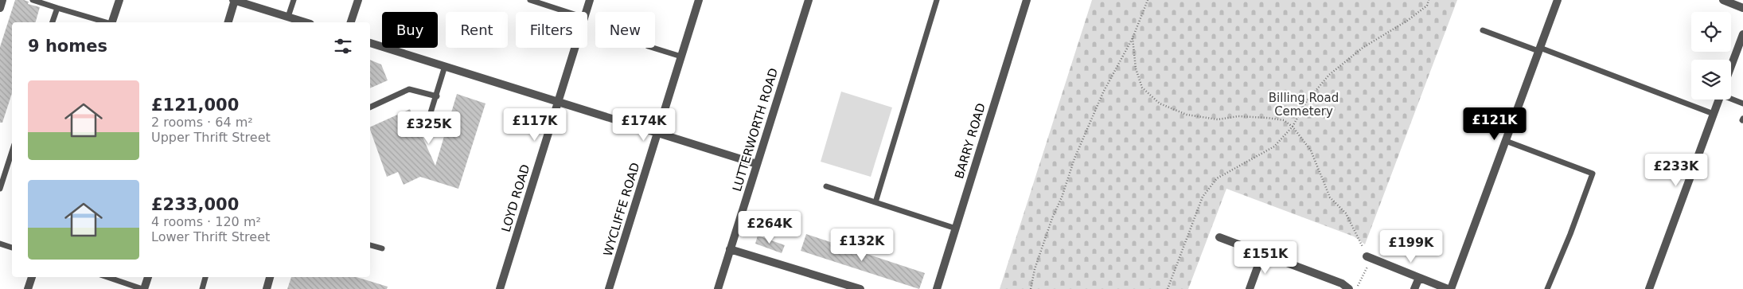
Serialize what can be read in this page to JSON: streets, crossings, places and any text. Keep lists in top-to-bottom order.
{
  "streets": {
    "street": [
      "LUTTERWORTH ROAD",
      "BARRY ROAD",
      "LOYD ROAD",
      "WYCLIFFE ROAD"
    ]
  },
  "parks": ["Billing Road Cemetery"],
  "page": {
    "chip": [
      "Buy",
      "Rent",
      "Filters",
      "New"
    ],
    "heading": "9 homes",
    "list": [
      {
        "name": "£121,000",
        "note": "2 rooms · 64 m² · Upper Thrift Street"
      },
      {
        "name": "£233,000",
        "note": "4 rooms · 120 m² · Lower Thrift Street"
      }
    ],
    "price": [
      "£121K",
      "£117K",
      "£174K",
      "£325K",
      "£233K",
      "£264K",
      "£132K",
      "£199K",
      "£151K"
    ]
  }
}
